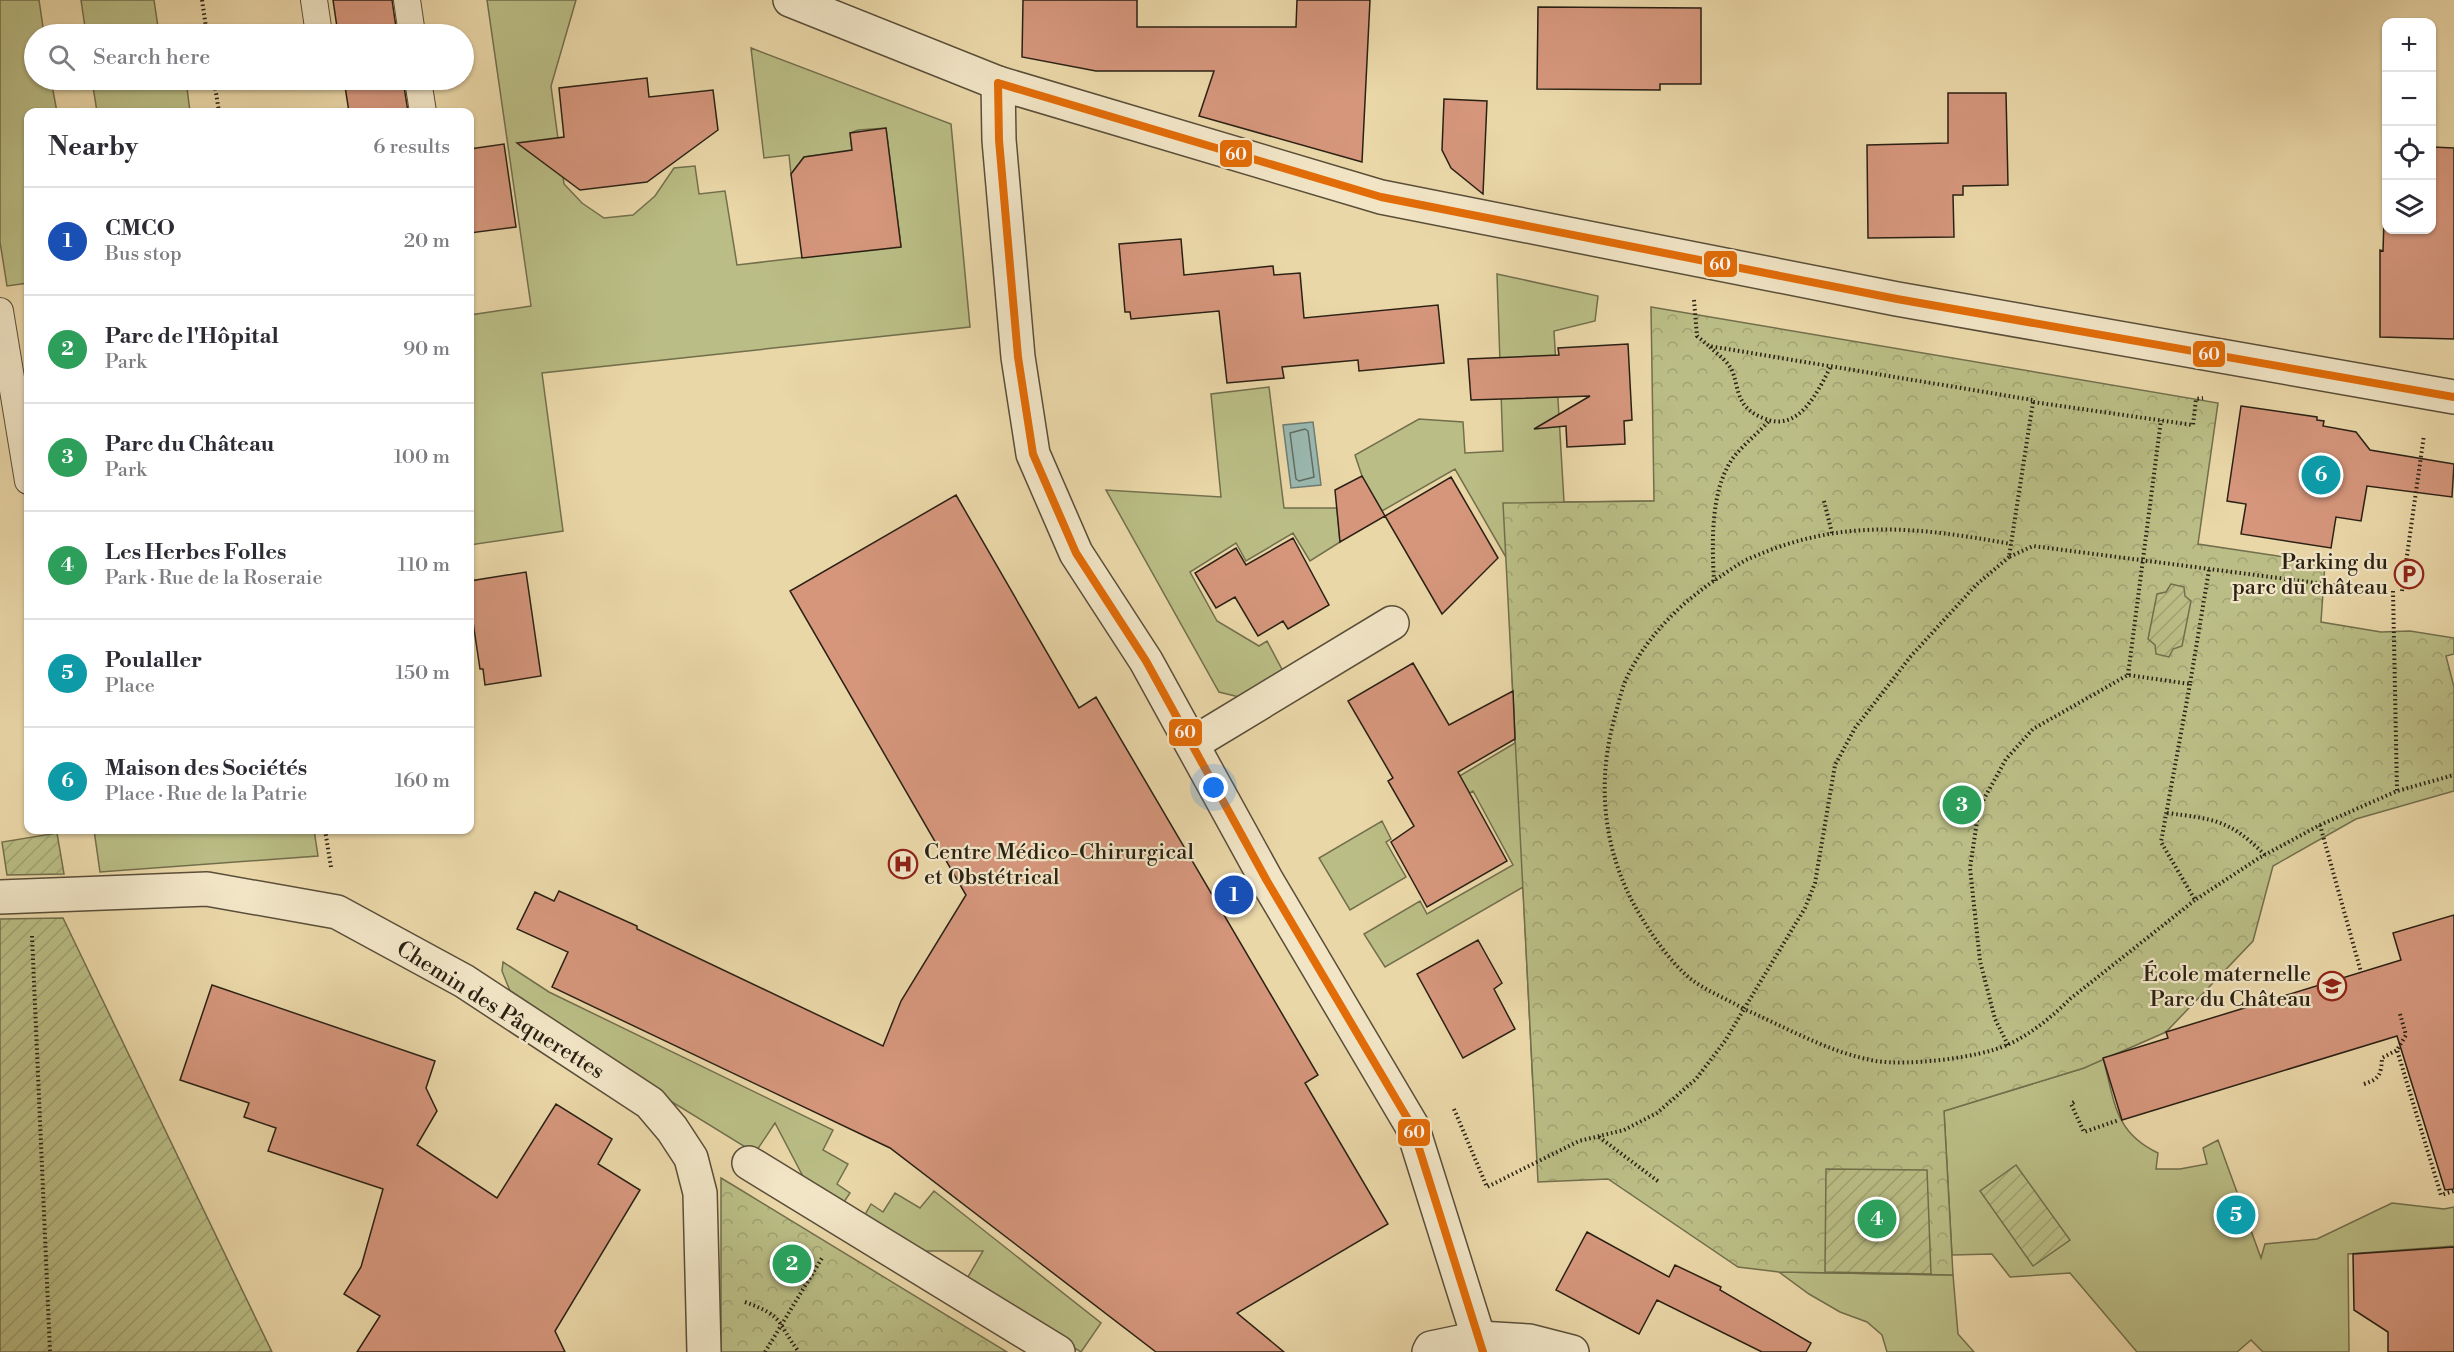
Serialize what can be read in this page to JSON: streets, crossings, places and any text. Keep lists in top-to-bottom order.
{
  "streets": {
    "street": ["Chemin des Pâquerettes"]
  },
  "places": {
    "parking": ["Parking du parc du château"],
    "hospital": ["Centre Médico-Chirurgical et Obstétrical"],
    "school or university": ["École maternelle Parc du Château"]
  },
  "lines": ["transit line 60"],
  "page": {
    "map_buttons": ["+", "−"],
    "search": "Search here",
    "heading": ["Nearby", "6 results"],
    "list": [
      {
        "mark": "1",
        "name": "CMCO",
        "note": "Bus stop",
        "value": "20 m"
      },
      {
        "mark": "2",
        "name": "Parc de l'Hôpital",
        "note": "Park",
        "value": "90 m"
      },
      {
        "mark": "3",
        "name": "Parc du Château",
        "note": "Park",
        "value": "100 m"
      },
      {
        "mark": "4",
        "name": "Les Herbes Folles",
        "note": "Park · Rue de la Roseraie",
        "value": "110 m"
      },
      {
        "mark": "5",
        "name": "Poulaller",
        "note": "Place",
        "value": "150 m"
      },
      {
        "mark": "6",
        "name": "Maison des Sociétés",
        "note": "Place · Rue de la Patrie",
        "value": "160 m"
      }
    ],
    "pins": [
      "6",
      "3",
      "1",
      "5",
      "4",
      "2"
    ]
  }
}
